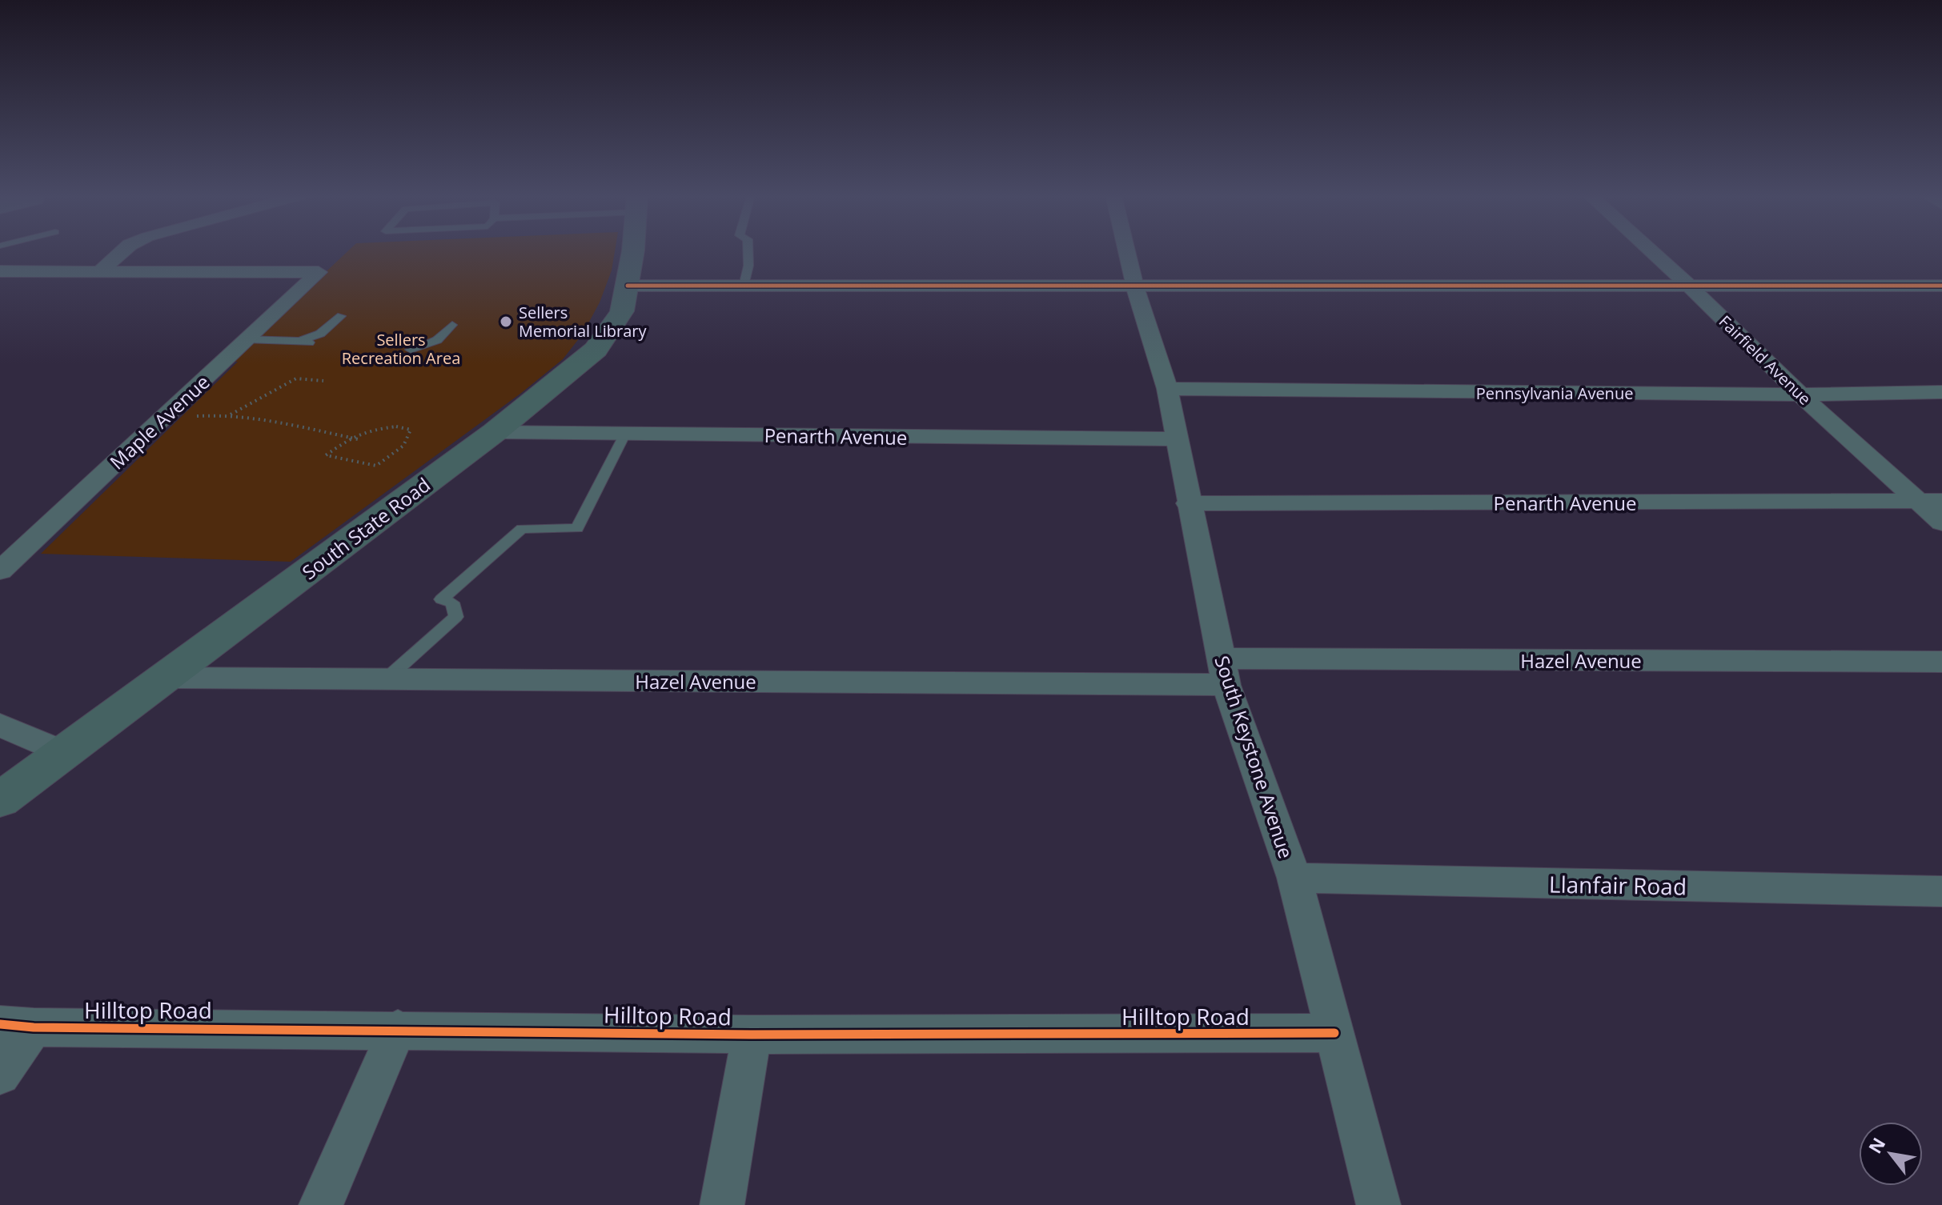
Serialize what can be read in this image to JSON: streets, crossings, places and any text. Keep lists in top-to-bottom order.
{
  "streets": {
    "main road": ["South State Road"],
    "street": [
      "Fairfield Avenue",
      "Pennsylvania Avenue",
      "Maple Avenue",
      "Penarth Avenue",
      "Hazel Avenue",
      "South Keystone Avenue",
      "Llanfair Road",
      "Hilltop Road"
    ]
  },
  "crossings": [
    ["Fairfield Avenue", "Pennsylvania Avenue"],
    ["Fairfield Avenue", "Penarth Avenue"],
    ["Pennsylvania Avenue", "South Keystone Avenue"],
    ["Penarth Avenue", "South State Road"],
    ["Penarth Avenue", "South Keystone Avenue"],
    ["South State Road", "Hazel Avenue"],
    ["Hazel Avenue", "South Keystone Avenue"],
    ["South Keystone Avenue", "Llanfair Road"],
    ["South Keystone Avenue", "Hilltop Road"]
  ],
  "parks": ["Sellers Recreation Area"],
  "places": ["Sellers Memorial Library"],
  "north": "top left"
}
